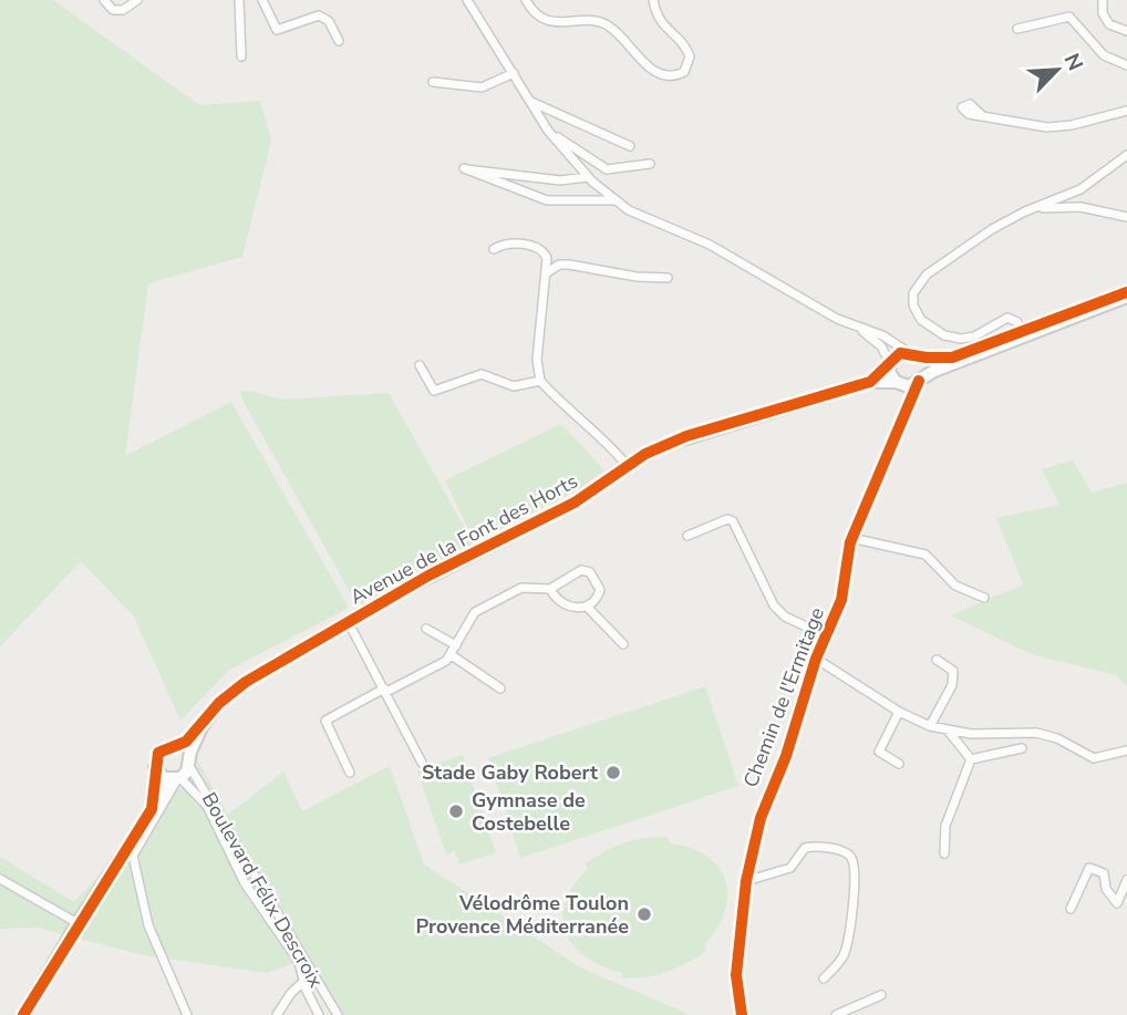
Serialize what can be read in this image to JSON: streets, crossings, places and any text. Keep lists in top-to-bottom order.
{
  "streets": {
    "main road": ["Avenue de la Font des Horts"],
    "street": ["Chemin de l'Ermitage", "Boulevard Félix Descroix"]
  },
  "crossings": [
    ["Avenue de la Font des Horts", "Chemin de l'Ermitage"],
    ["Avenue de la Font des Horts", "Boulevard Félix Descroix"]
  ],
  "places": ["Stade Gaby Robert", "Gymnase de Costebelle", "Vélodrôme Toulon Provence Méditerranée"],
  "north": "top right"
}
